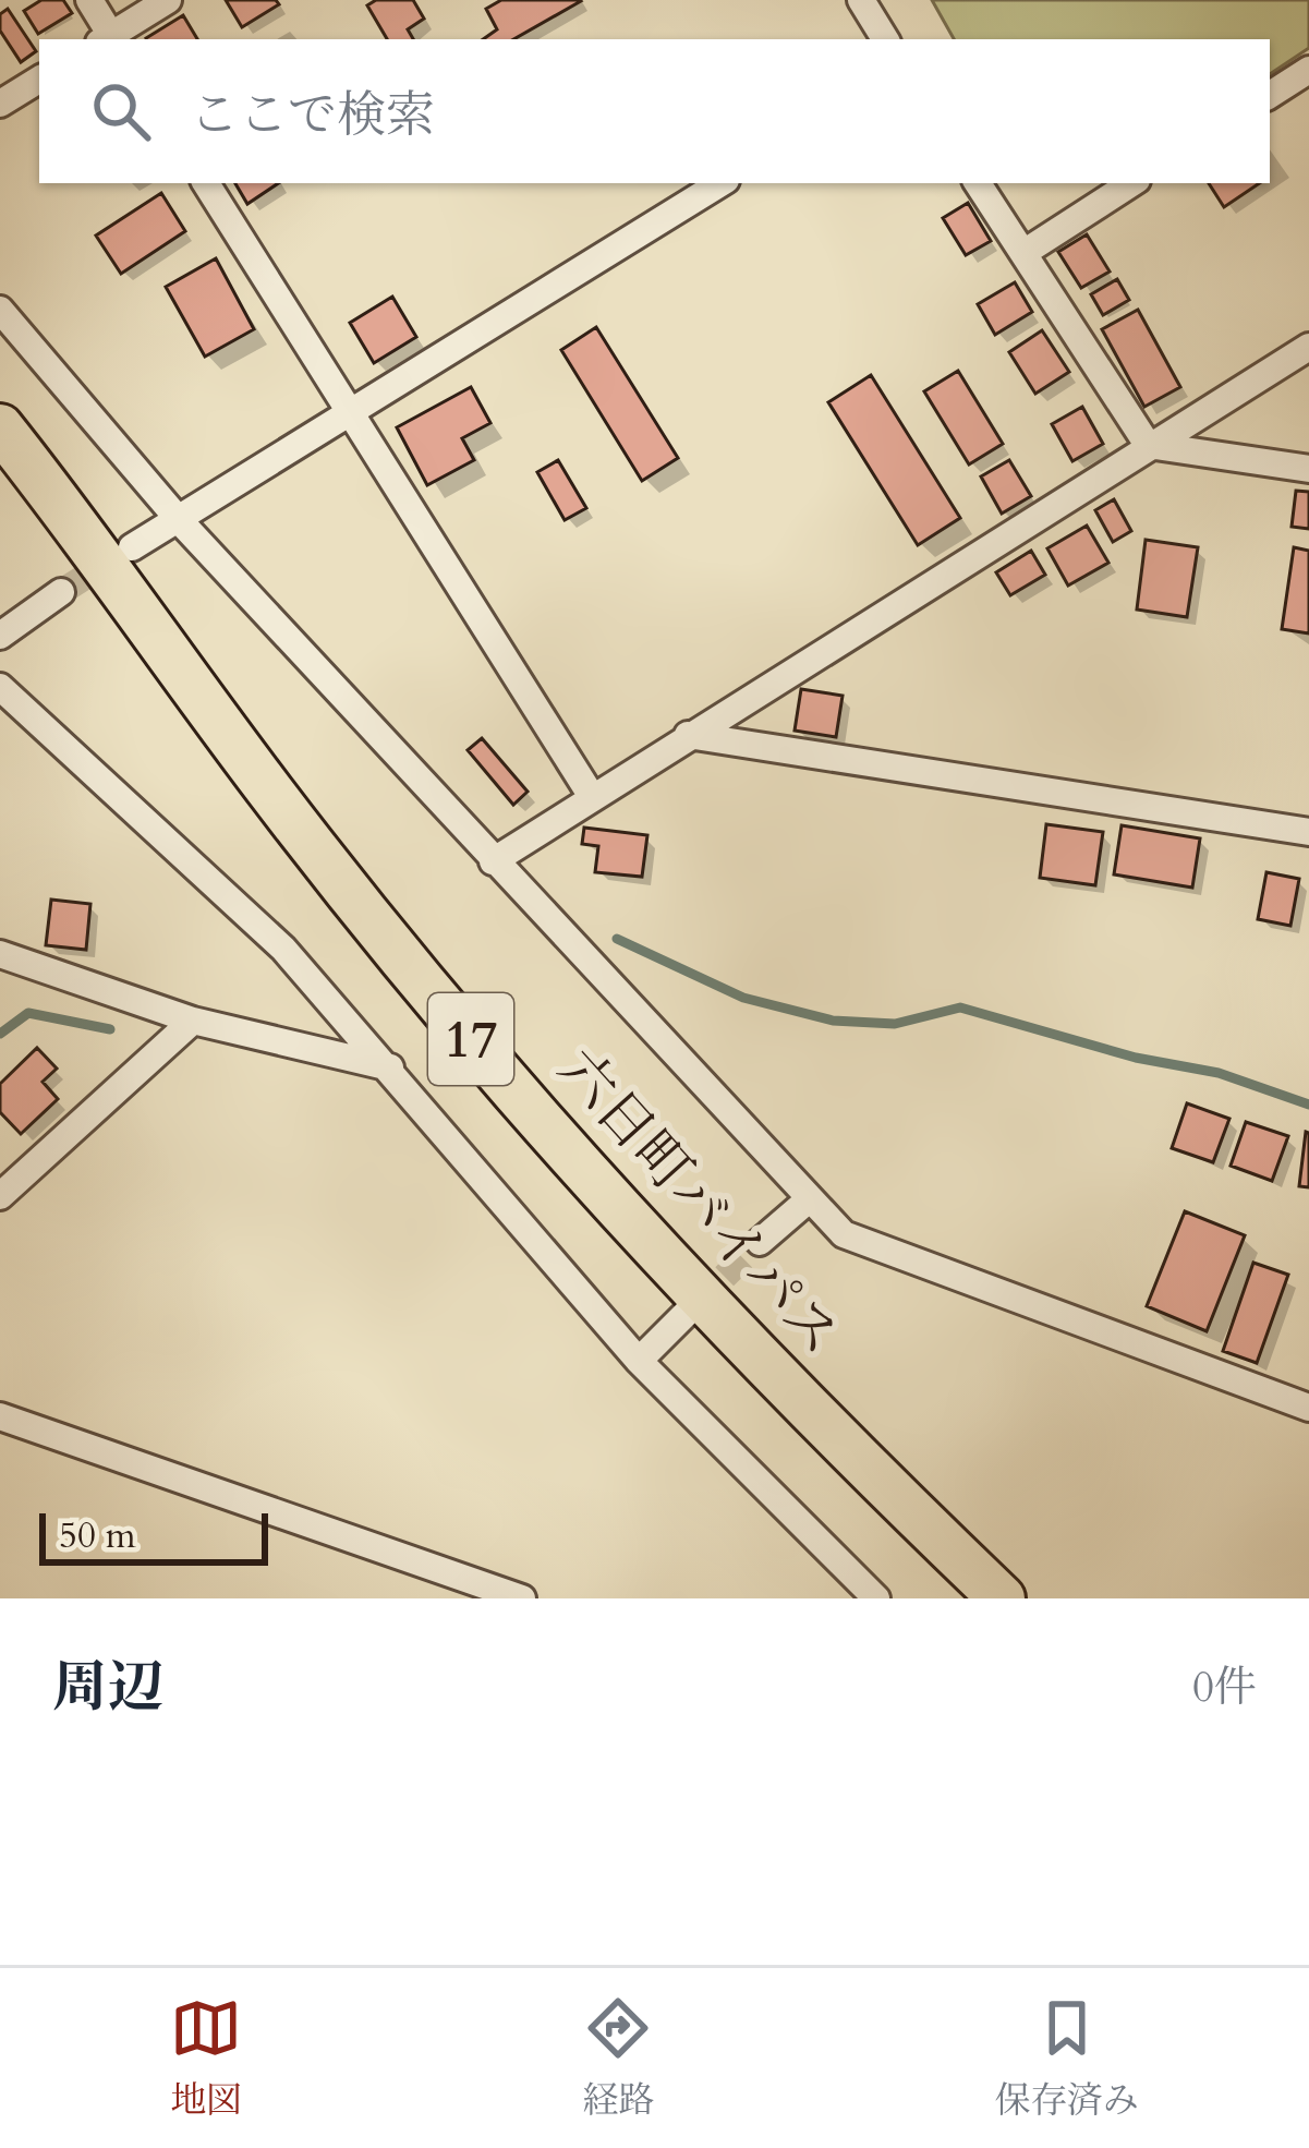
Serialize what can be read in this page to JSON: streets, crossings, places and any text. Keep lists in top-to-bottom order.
{
  "streets": {
    "highway": ["17", "六日町バイパス"]
  },
  "scale_bar": "50 m",
  "page": {
    "search": "ここで検索",
    "scale": "50 m",
    "heading": ["周辺", "0件"],
    "nav": ["地図", "経路", "保存済み"]
  }
}
